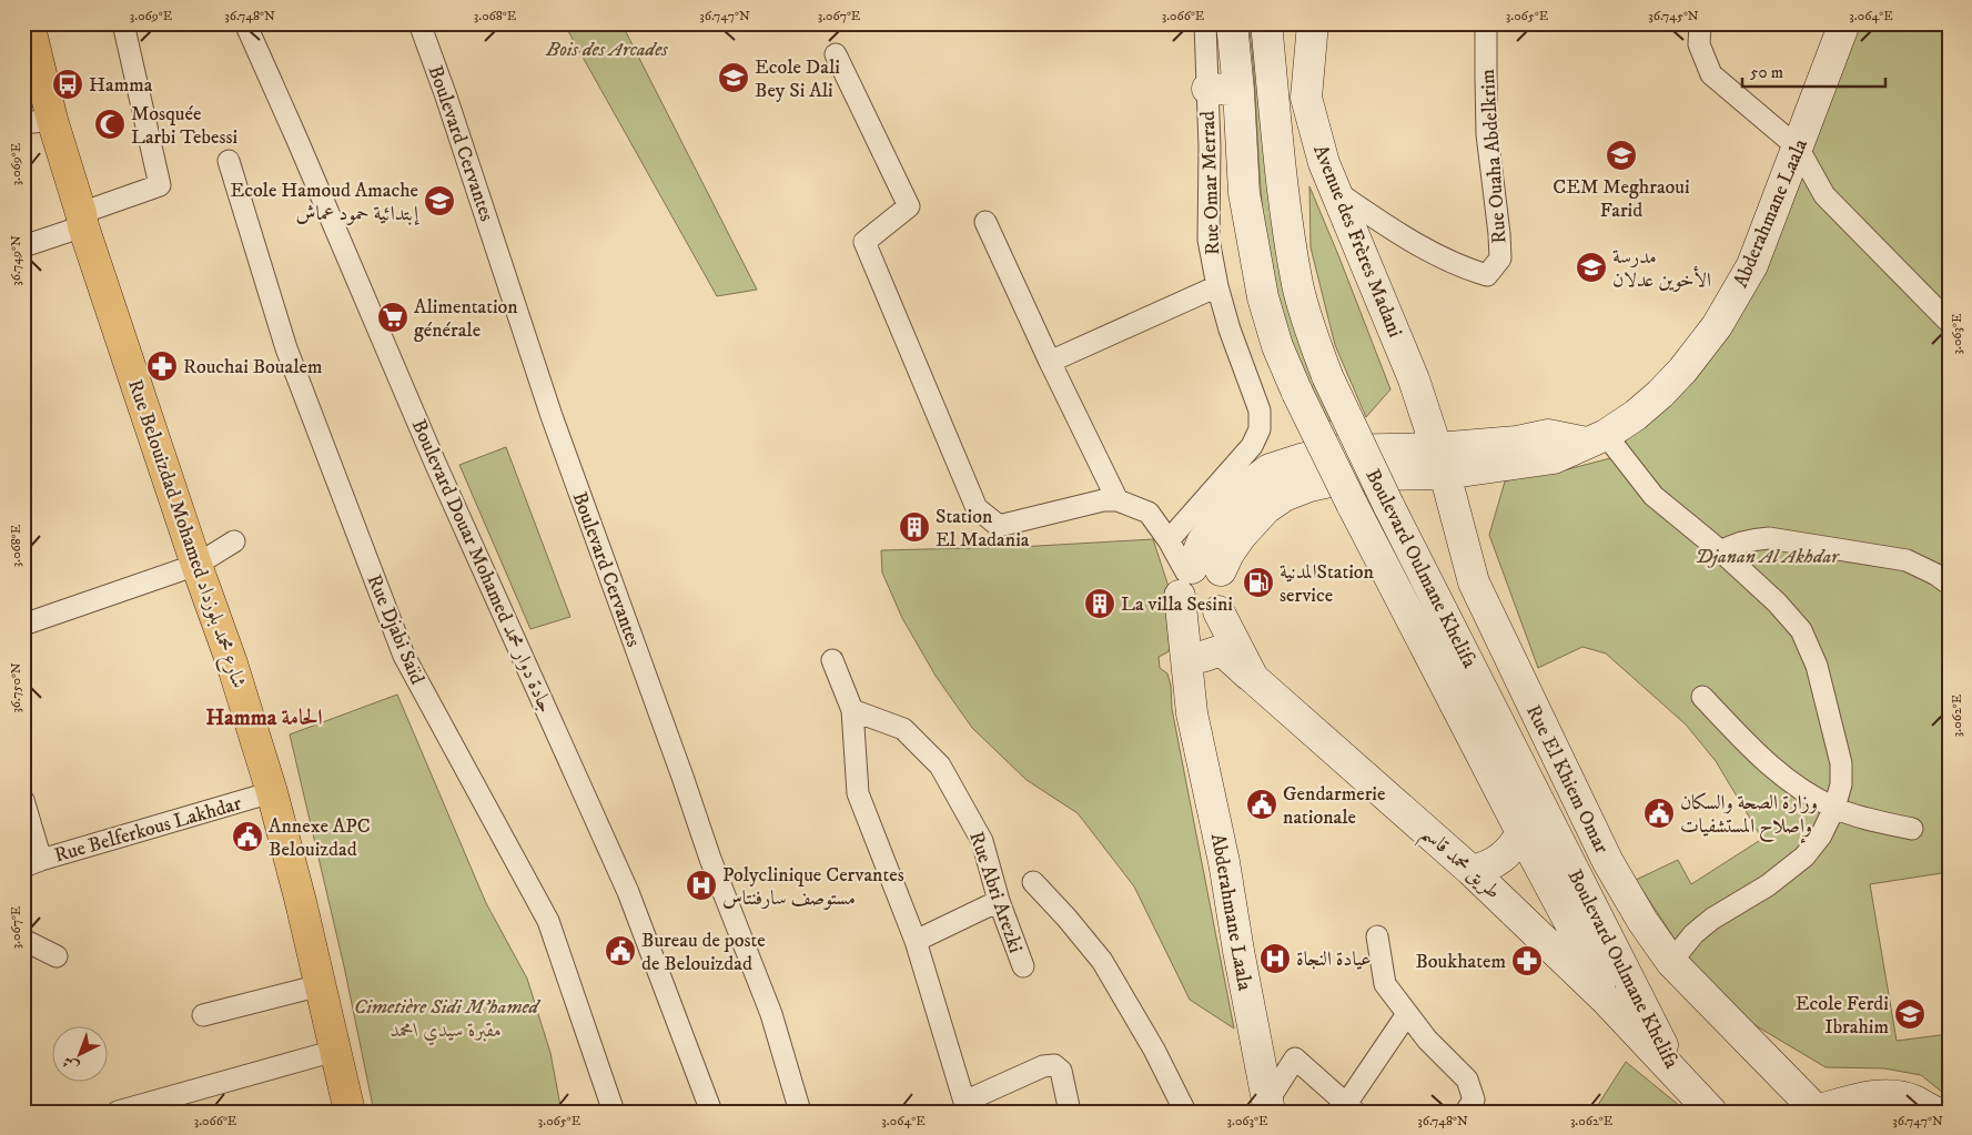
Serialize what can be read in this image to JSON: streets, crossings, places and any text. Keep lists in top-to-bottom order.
{
  "streets": {
    "main road": [
      "Abderahmane Laala",
      "Avenue des Frères Madani",
      "Rue Belouizdad Mohamed شارع محمد بلوزداد",
      "Boulevard Oulmane Khelifa",
      "Rue El Khiem Omar",
      "طريق محمد قاسم"
    ],
    "street": [
      "Boulevard Cervantes",
      "Rue Ouaha Abdelkrim",
      "Rue Omar Merrad",
      "Boulevard Douar Mohamed جادة دوار محمد",
      "Rue Djabi Saïd",
      "Rue Belferkous Lakhdar",
      "Rue Abri Arezki"
    ]
  },
  "crossings": [
    ["Rue Ouaha Abdelkrim", "Avenue des Frères Madani"],
    ["Abderahmane Laala", "Rue El Khiem Omar"],
    ["Abderahmane Laala", "طريق محمد قاسم"],
    ["Avenue des Frères Madani", "Rue El Khiem Omar"],
    ["Rue Belouizdad Mohamed شارع محمد بلوزداد", "Rue Belferkous Lakhdar"],
    ["Boulevard Oulmane Khelifa", "طريق محمد قاسم"]
  ],
  "districts": ["Hamma الحامة"],
  "parks": ["Bois des Arcades", "Djanan Al Akhdar", "Cimetière Sidi M'hamed مقبرة سيدي امحمد"],
  "places": {
    "school or university": [
      "Ecole Dali Bey Si Ali",
      "CEM Meghraoui Farid",
      "Ecole Hamoud Amache إبتدائية حمود عماش",
      "مدرسة الأخوين عدلان",
      "Ecole Ferdi Ibrahim"
    ],
    "bus stop": ["Hamma"],
    "mosque": ["Mosquée Larbi Tebessi"],
    "supermarket": ["Alimentation générale"],
    "pharmacy": ["Rouchai Boualem", "Boukhatem"],
    "building": ["Station El Madania", "La villa Sesini"],
    "fuel station": ["المدنيةStation service"],
    "public building": [
      "Gendarmerie nationale",
      "وزارة الصحة والسكان وإصلاح المستشفيات",
      "Annexe APC Belouizdad",
      "Bureau de poste de Belouizdad"
    ],
    "hospital": ["Polyclinique Cervantes مستوصف سارفنتاس", "عيادة النجاة"]
  },
  "scale_bar": "50 m",
  "north": "bottom left",
  "coordinates": [
    "3.069°E",
    "36.748°N",
    "3.068°E",
    "36.747°N",
    "3.067°E",
    "3.066°E",
    "3.065°E",
    "36.745°N",
    "3.064°E",
    "36.749°N",
    "3.063°E",
    "36.750°N",
    "3.062°E"
  ]
}
